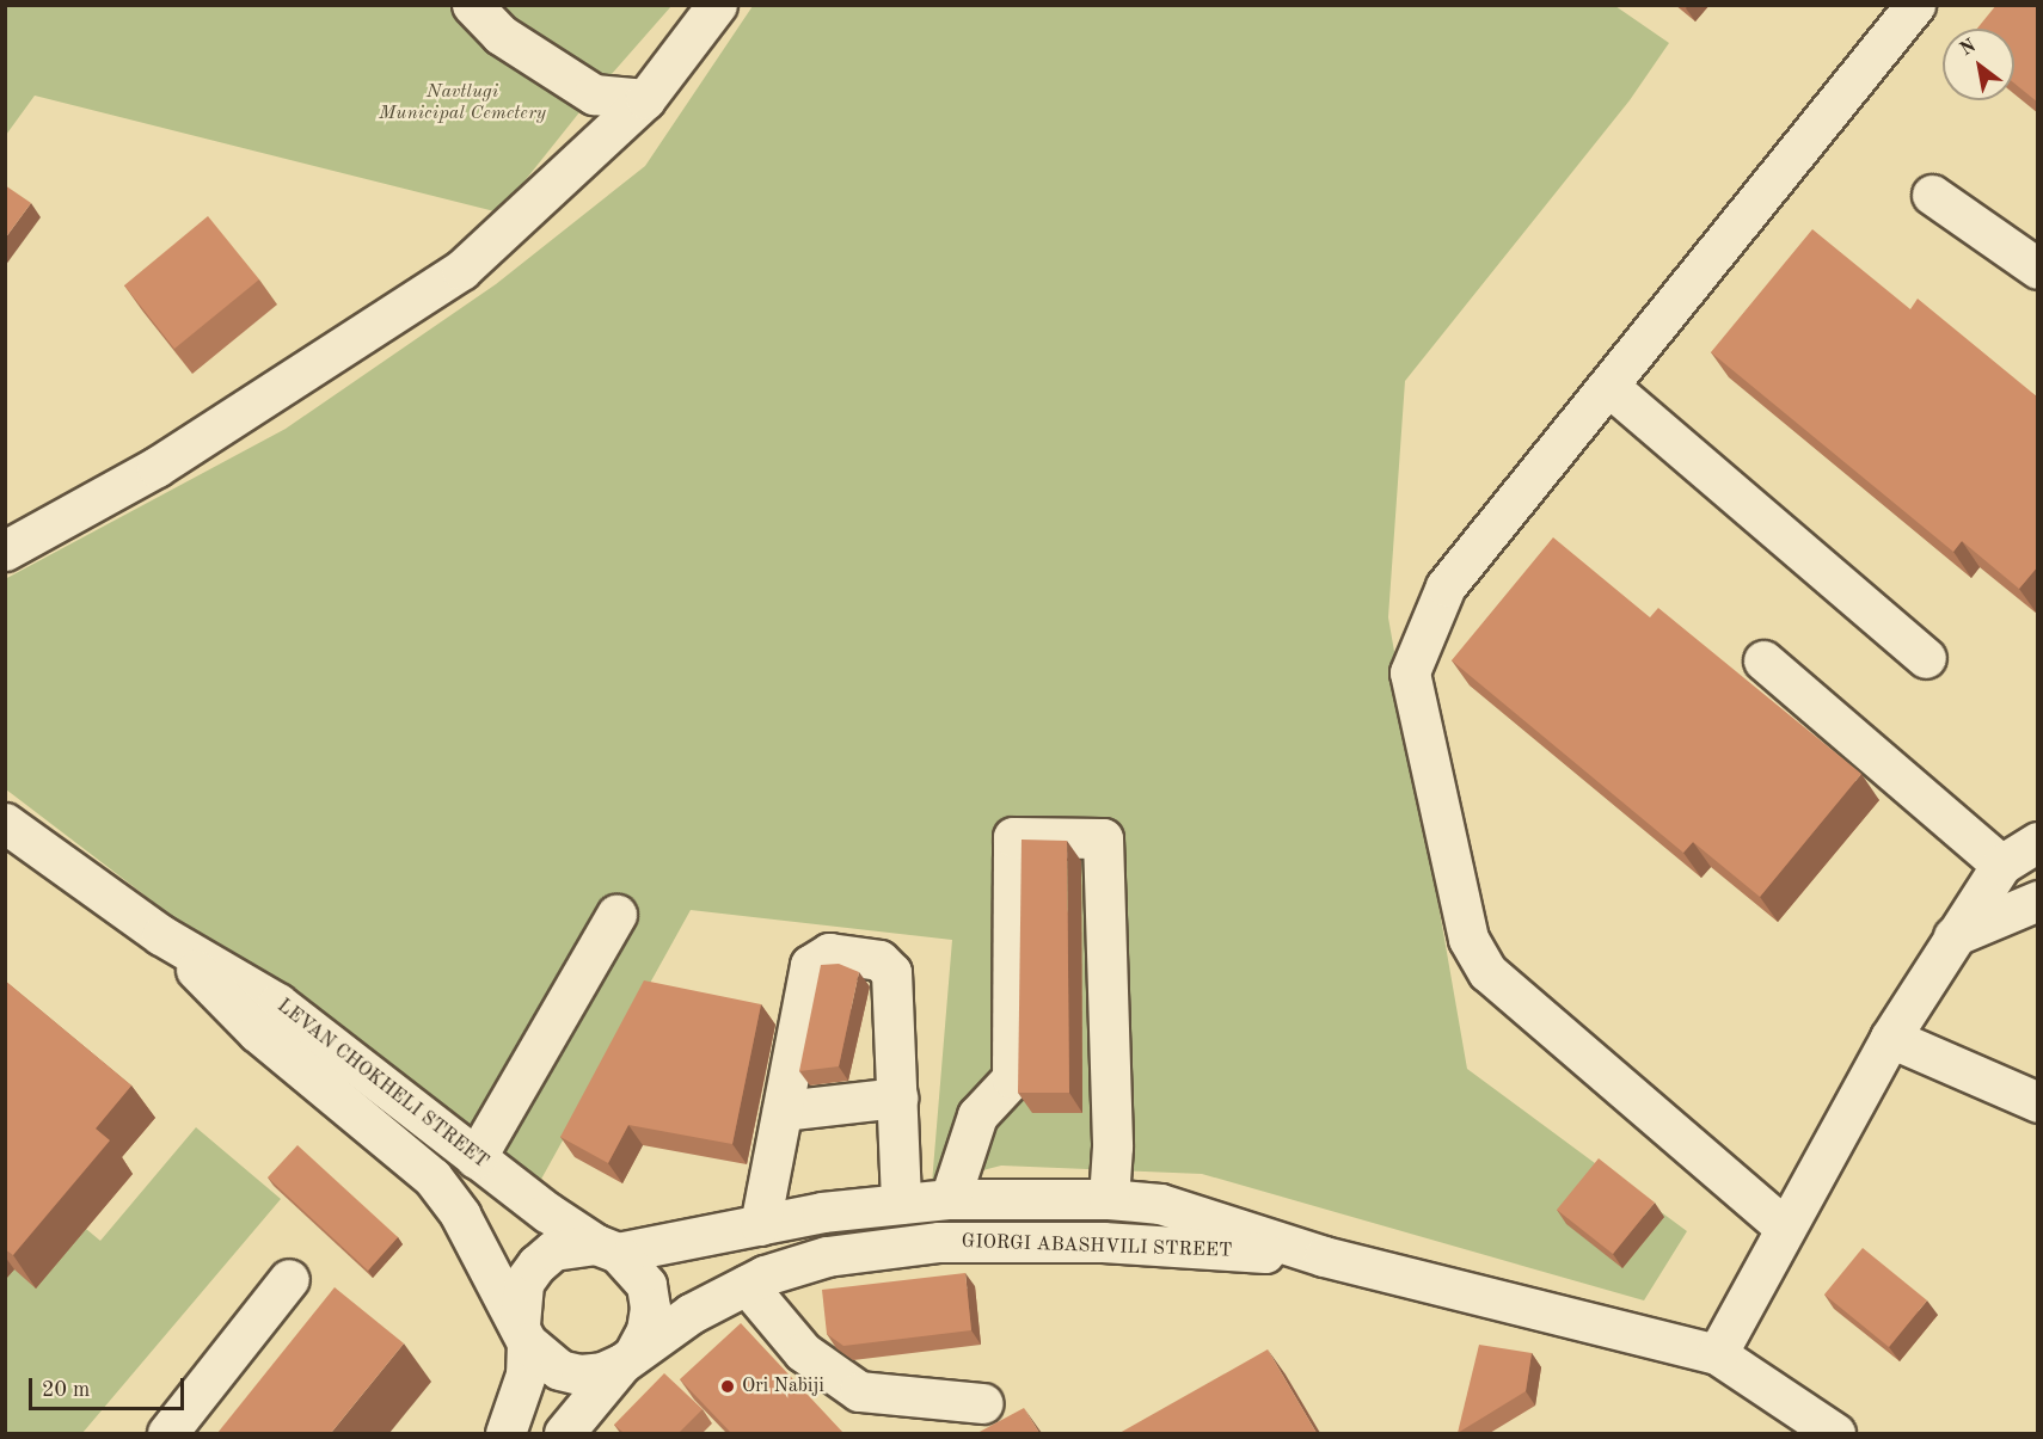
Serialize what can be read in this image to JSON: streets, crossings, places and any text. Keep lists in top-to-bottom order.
{
  "streets": {
    "street": ["LEVAN CHOKHELI STREET", "GIORGI ABASHVILI STREET"]
  },
  "crossings": [
    ["LEVAN CHOKHELI STREET", "GIORGI ABASHVILI STREET"]
  ],
  "parks": ["Navtlugi Municipal Cemetery"],
  "places": ["Ori Nabiji"],
  "scale_bar": "20 m",
  "north": "top left"
}
